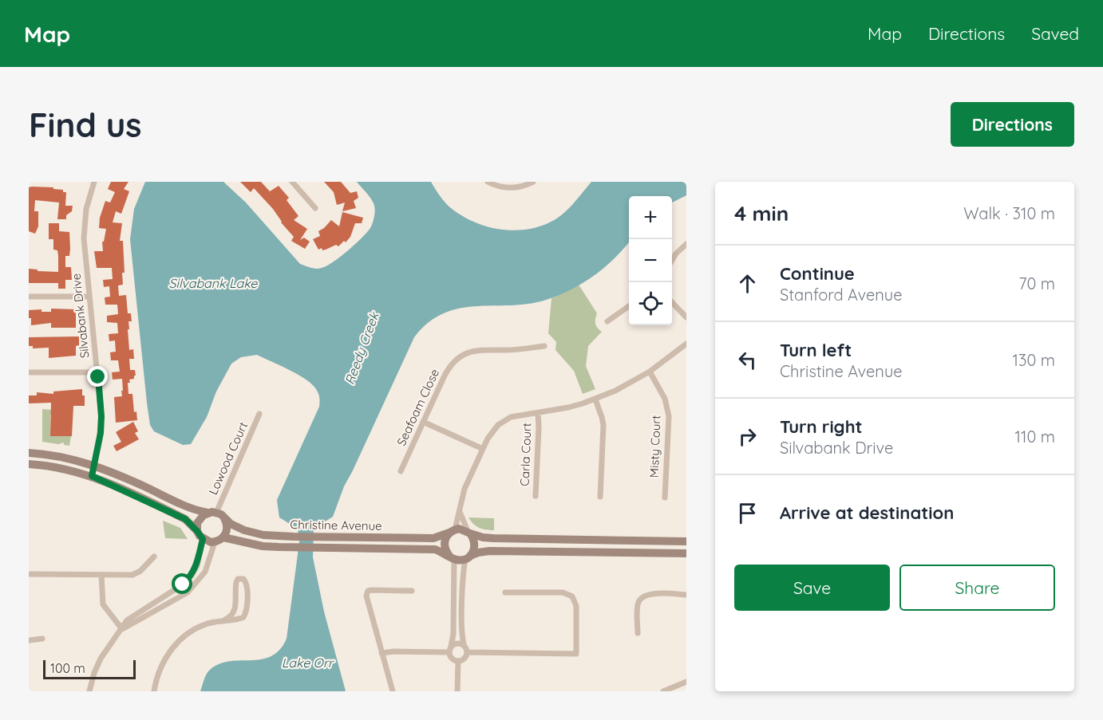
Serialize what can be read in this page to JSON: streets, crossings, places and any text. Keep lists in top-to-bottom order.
{
  "streets": {
    "main road": ["Christine Avenue"],
    "street": [
      "Silvabank Drive",
      "Seafoam Close",
      "Misty Court",
      "Carla Court",
      "Lowood Court"
    ]
  },
  "crossings": [
    ["Lowood Court", "Christine Avenue"]
  ],
  "water": ["Silvabank Lake", "Reedy Creek", "Lake Orr"],
  "scale_bar": "100 m",
  "page": {
    "header": "Map",
    "nav": ["Map", "Directions", "Saved"],
    "buttons": [
      "Directions",
      ["Save", "Share"]
    ],
    "title": "Find us",
    "heading": ["4 min", "Walk · 310 m"],
    "map_buttons": ["+", "−"],
    "list": [
      ["Continue", "Stanford Avenue", "70 m"],
      ["Turn left", "Christine Avenue", "130 m"],
      ["Turn right", "Silvabank Drive", "110 m"],
      "Arrive at destination"
    ],
    "scale": "100 m"
  }
}
